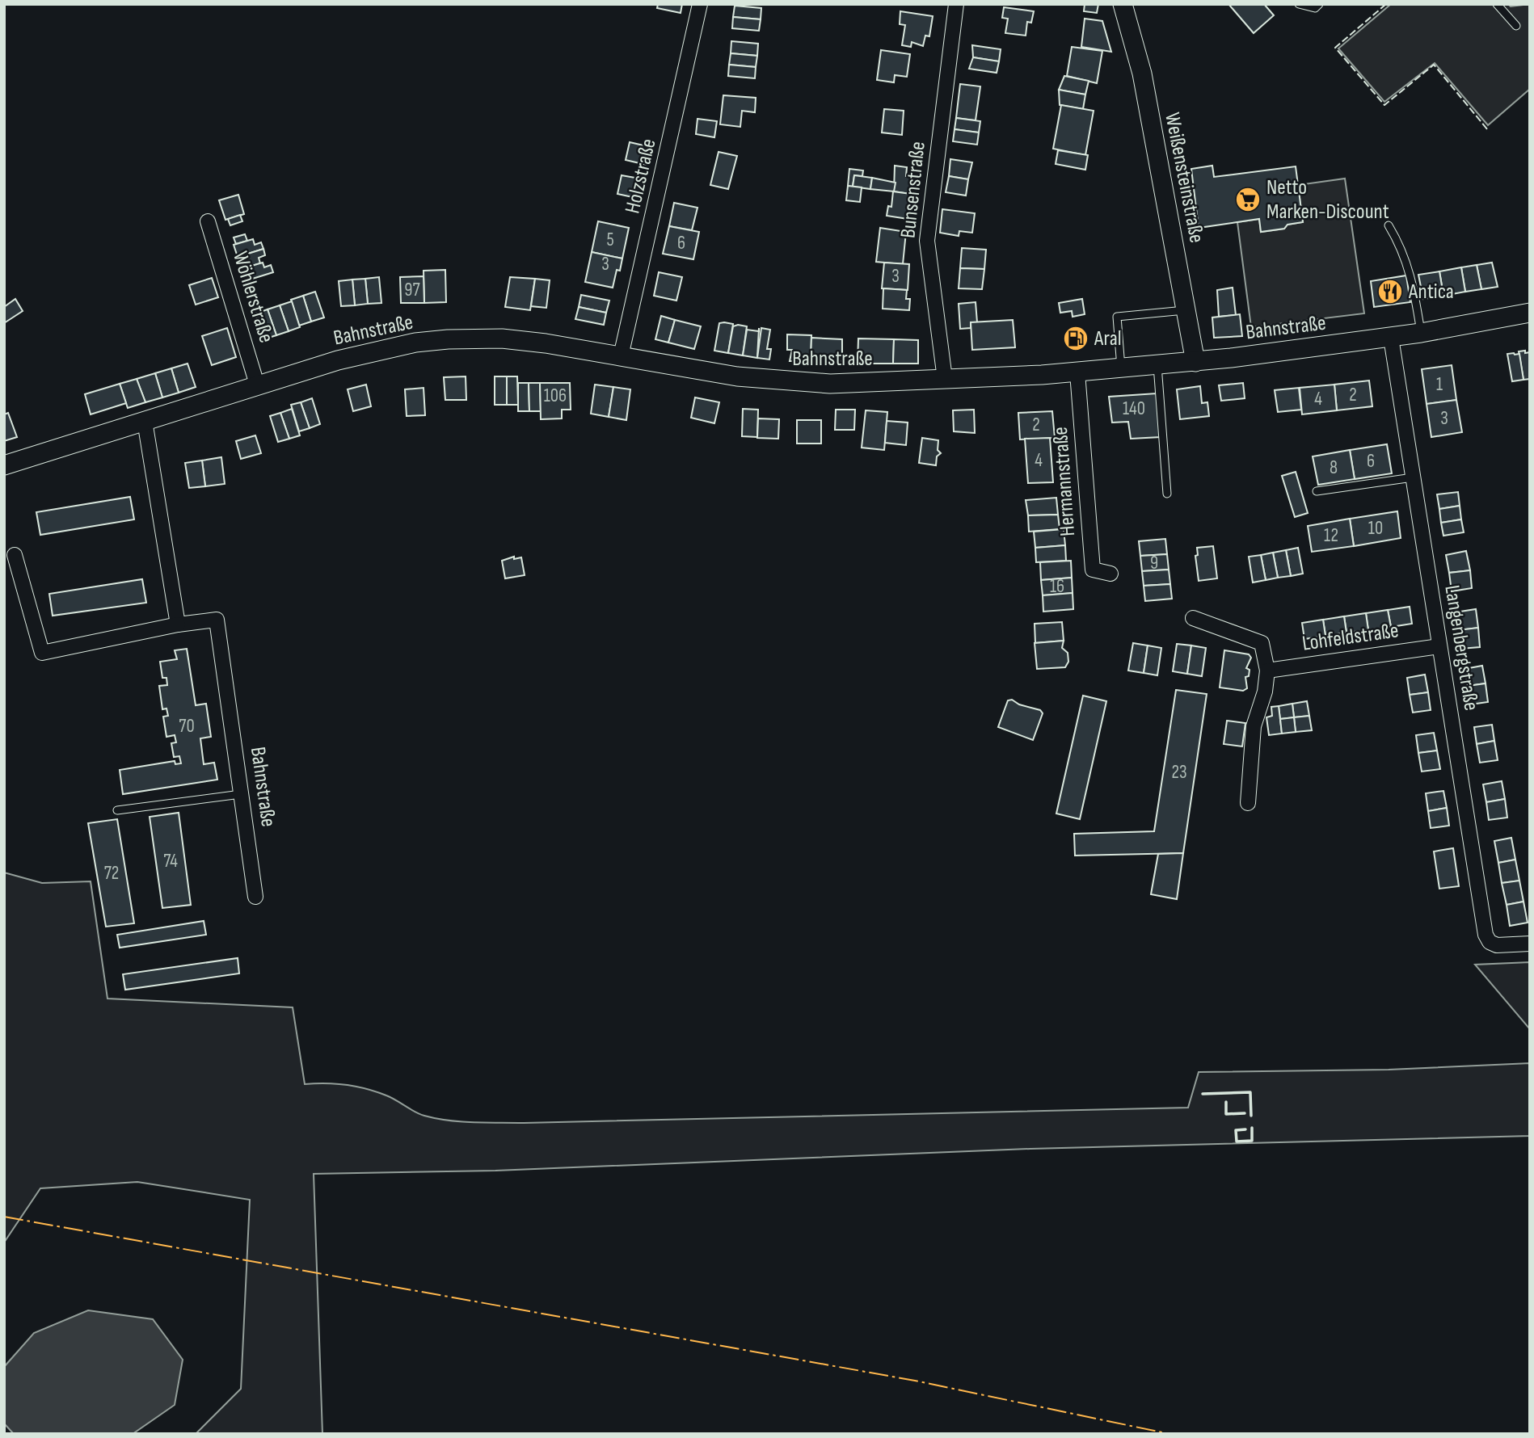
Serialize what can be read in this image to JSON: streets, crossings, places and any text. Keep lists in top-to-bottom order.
{
  "streets": {
    "main road": ["Weißensteinstraße", "Bahnstraße"],
    "street": [
      "Holzstraße",
      "Bunsenstraße",
      "Wöhlerstraße",
      "Hermannstraße",
      "Lohfeldstraße",
      "Langenbergstraße"
    ]
  },
  "crossings": [
    ["Holzstraße", "Bahnstraße"],
    ["Weißensteinstraße", "Bahnstraße"],
    ["Bunsenstraße", "Bahnstraße"],
    ["Wöhlerstraße", "Bahnstraße"],
    ["Bahnstraße", "Hermannstraße"],
    ["Bahnstraße", "Langenbergstraße"],
    ["Lohfeldstraße", "Langenbergstraße"]
  ],
  "places": {
    "supermarket": ["Netto Marken-Discount"],
    "restaurant": ["Antica"],
    "fuel station": ["Aral"]
  },
  "house_numbers": [
    "5",
    "6",
    "3",
    "3",
    "97",
    "1",
    "2",
    "106",
    "4",
    "140",
    "3",
    "2",
    "4",
    "6",
    "8",
    "10",
    "12",
    "9",
    "16",
    "70",
    "23",
    "74",
    "72"
  ]
}
